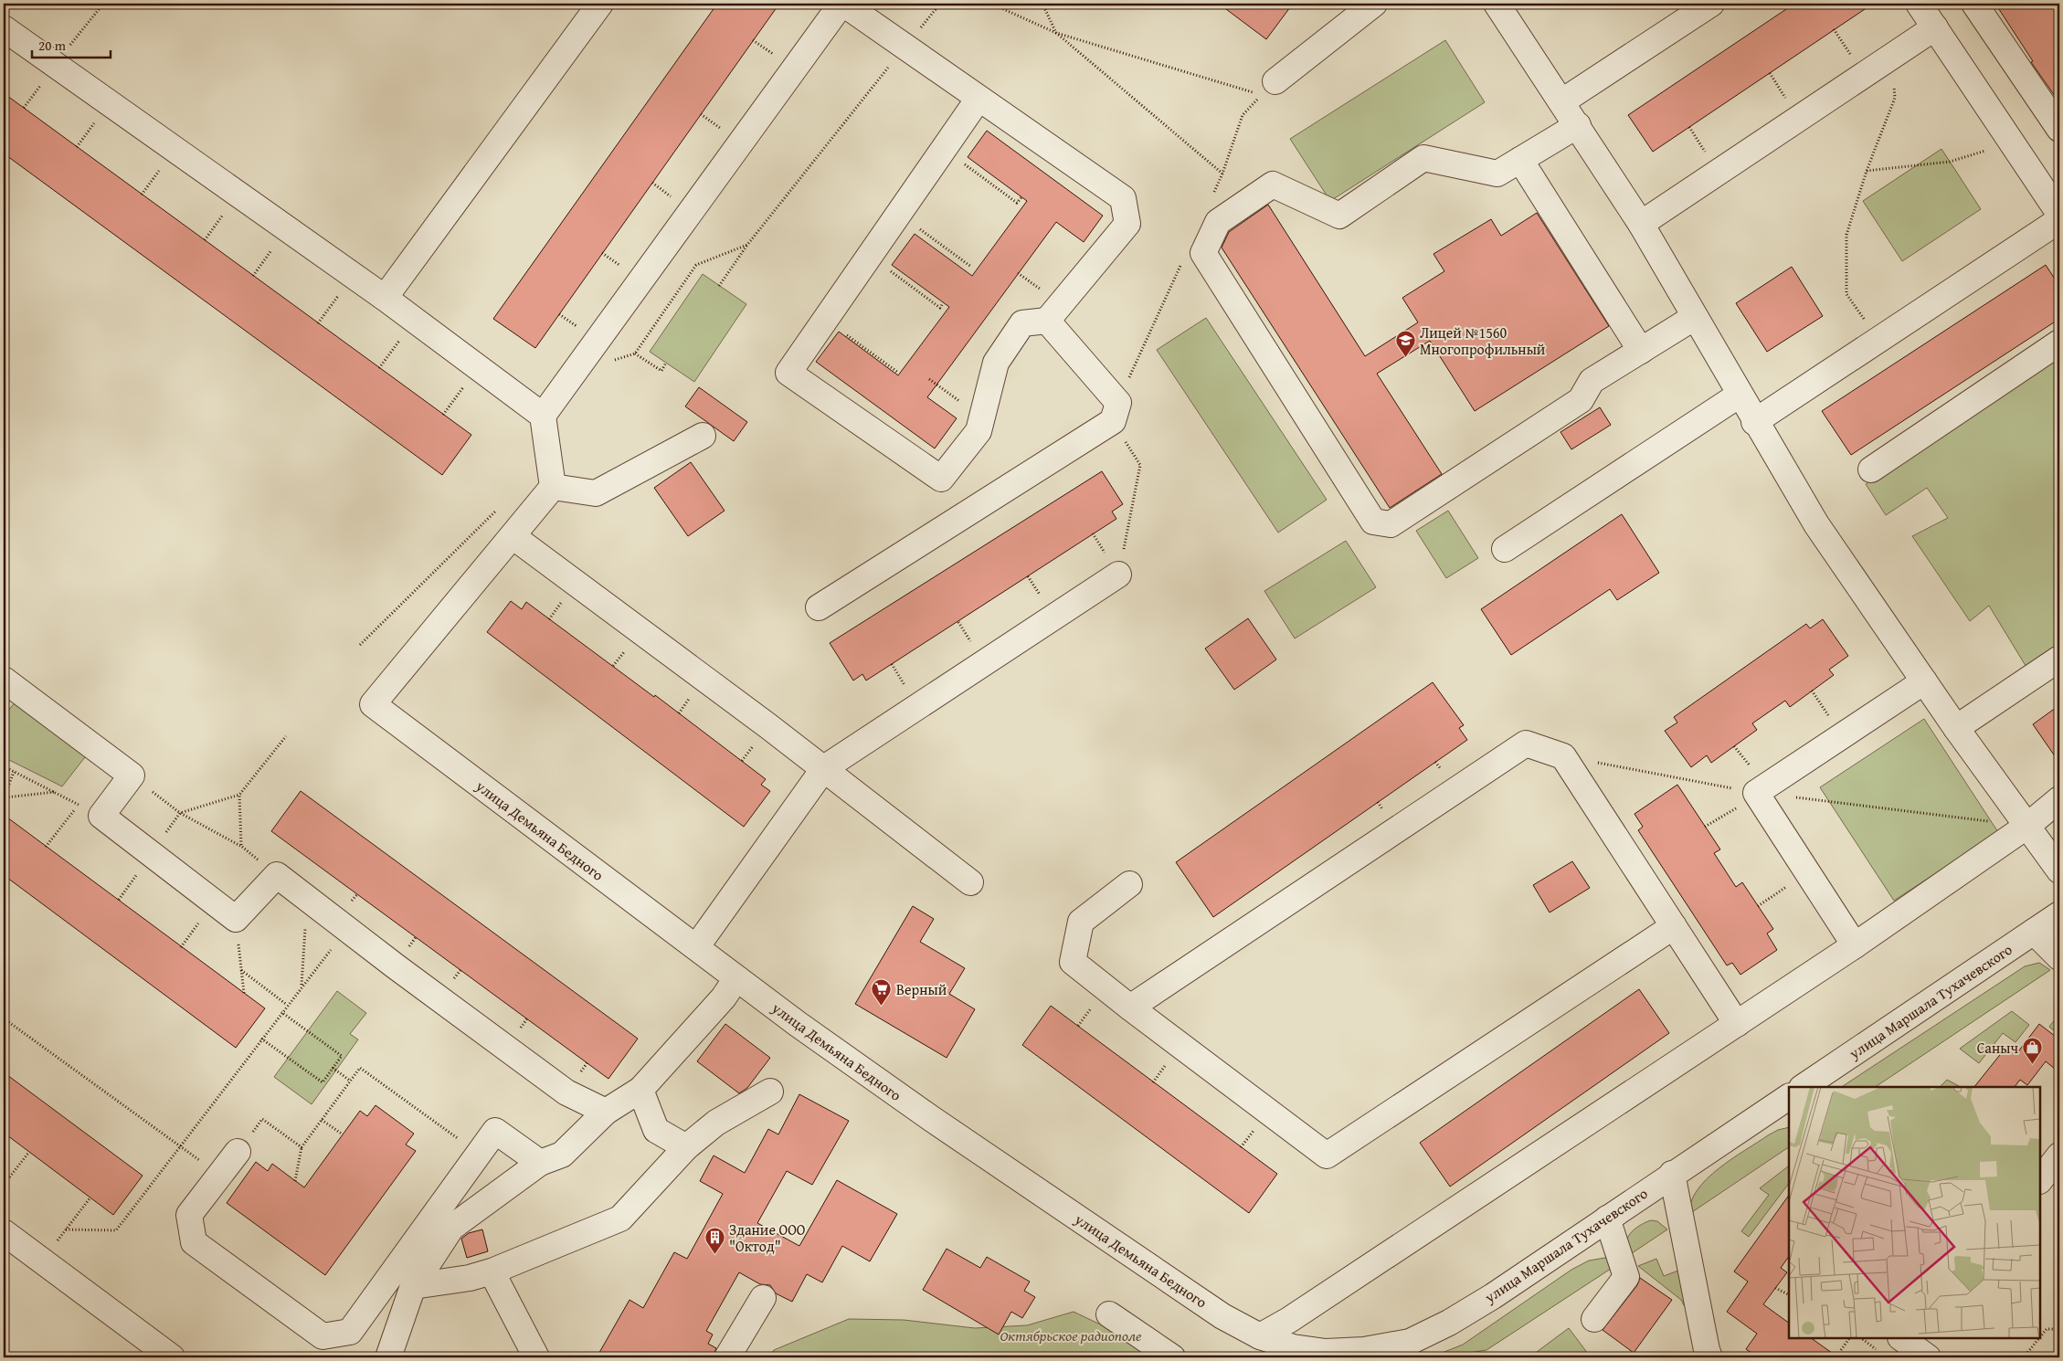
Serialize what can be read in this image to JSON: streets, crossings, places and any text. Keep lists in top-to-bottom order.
{
  "streets": {
    "street": ["улица Демьяна Бедного", "улица Маршала Тухачевского"]
  },
  "crossings": [
    ["улица Демьяна Бедного", "улица Маршала Тухачевского"]
  ],
  "parks": ["Октябрьское радиополе"],
  "places": {
    "school or university": ["Лицей №1560 Многопрофильный"],
    "supermarket": ["Верный"],
    "shop": ["Саныч"],
    "building": ["Здание ООО \"Октод\""]
  },
  "scale_bar": "20 m"
}
